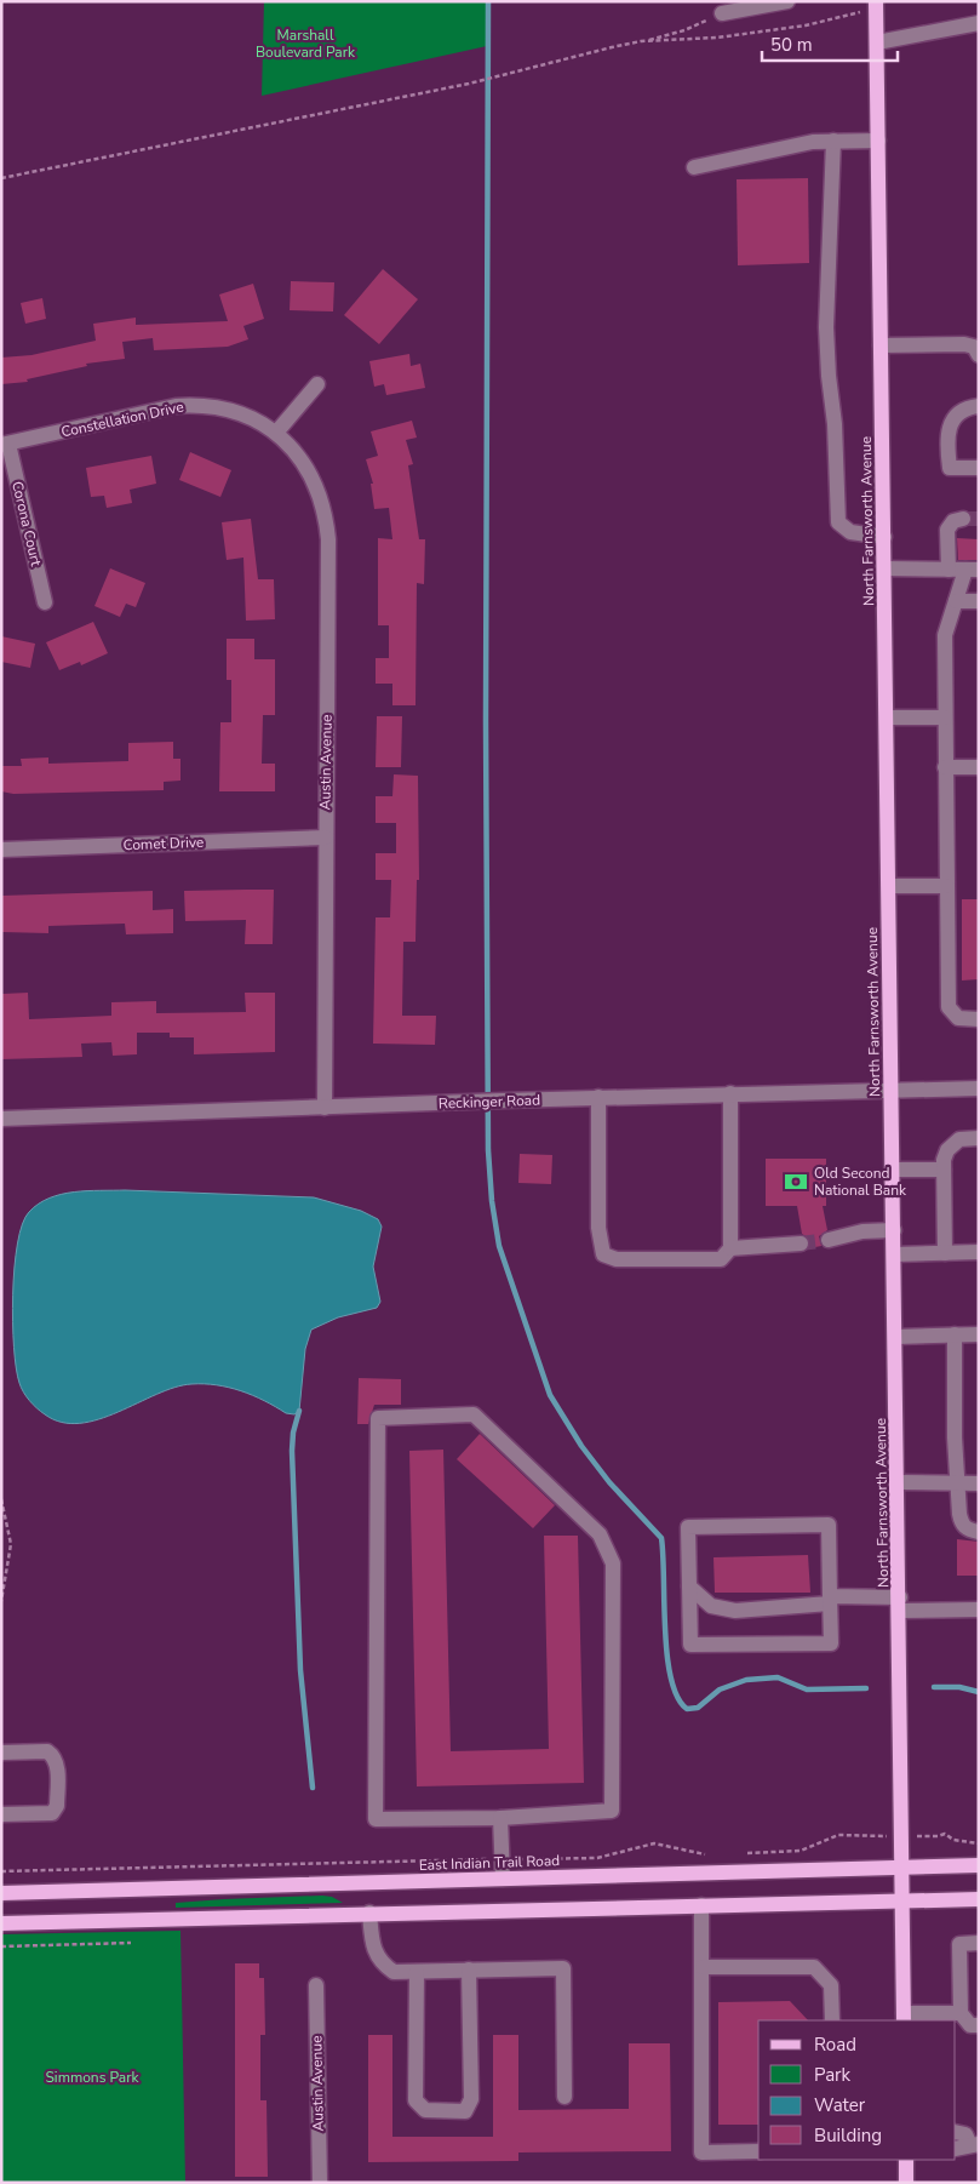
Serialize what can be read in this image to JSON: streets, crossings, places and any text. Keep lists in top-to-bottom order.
{
  "streets": {
    "main road": ["North Farnsworth Avenue", "East Indian Trail Road"],
    "street": [
      "Constellation Drive",
      "Corona Court",
      "Austin Avenue",
      "Comet Drive",
      "Reckinger Road"
    ]
  },
  "crossings": [
    ["Constellation Drive", "Corona Court"],
    ["Constellation Drive", "Austin Avenue"],
    ["North Farnsworth Avenue", "Reckinger Road"],
    ["North Farnsworth Avenue", "East Indian Trail Road"],
    ["Austin Avenue", "Comet Drive"],
    ["Austin Avenue", "Reckinger Road"]
  ],
  "parks": ["Marshall Boulevard Park", "Simmons Park"],
  "places": {
    "bank": ["Old Second National Bank"]
  },
  "legend": [
    "Road",
    "Park",
    "Water",
    "Building"
  ],
  "scale_bar": "50 m"
}
